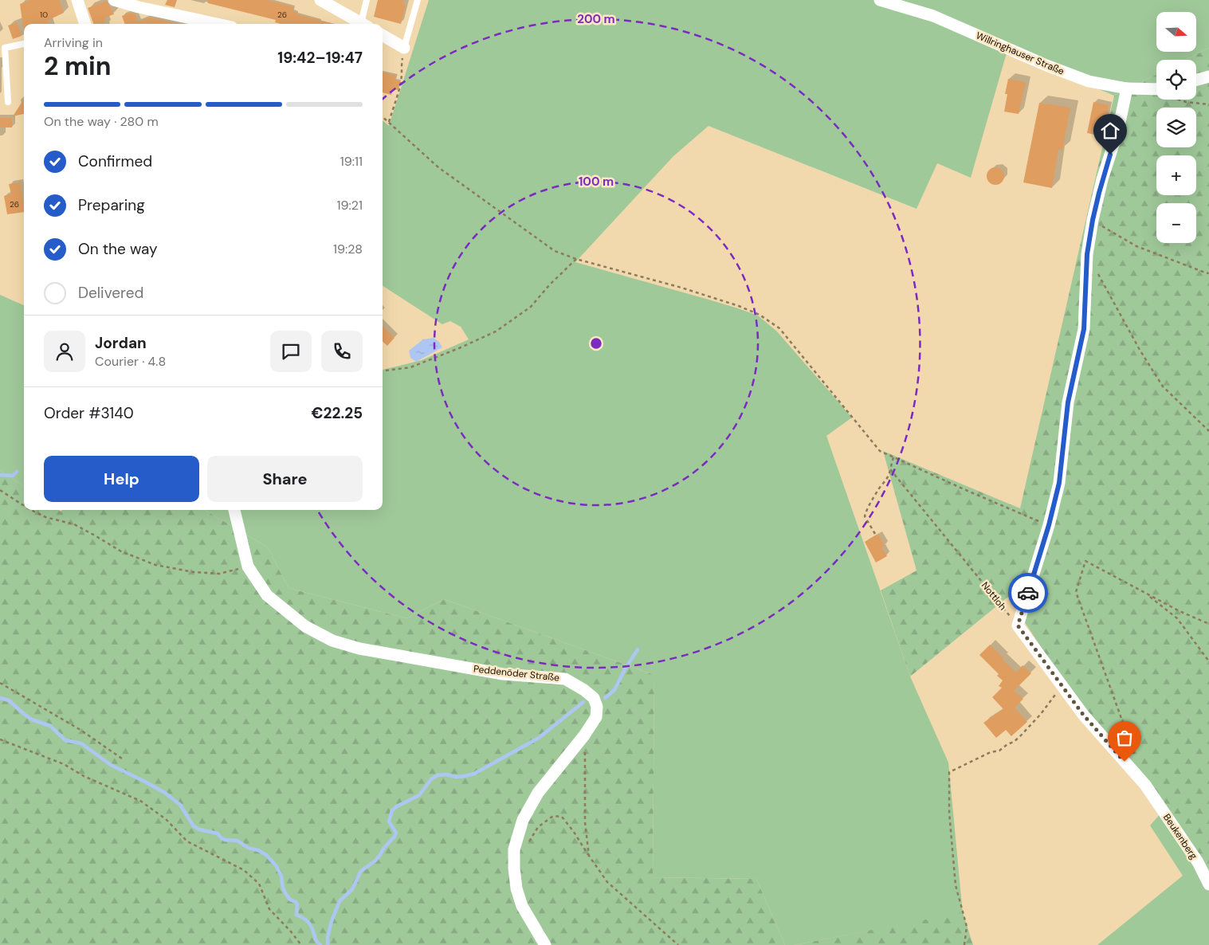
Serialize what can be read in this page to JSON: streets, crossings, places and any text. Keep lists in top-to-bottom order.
{
  "streets": {
    "street": ["Willringhauser Straße", "Peddenöder Straße", "Beukenberg"],
    "path": ["Nottloh"]
  },
  "house_numbers": ["10", "26", "26"],
  "north": "right",
  "page": {
    "map_buttons": ["+", "−"],
    "heading": ["2 min", "Arriving in", "19:42–19:47"],
    "panel": [
      "Jordan",
      "Courier · 4.8",
      "Order #3140",
      "€22.25"
    ],
    "bar": "On the way · 280 m",
    "list": [
      ["Confirmed", "19:11"],
      ["Preparing", "19:21"],
      ["On the way", "19:28"],
      "Delivered"
    ],
    "buttons": ["Help", "Share"]
  },
  "rings": ["200 m", "100 m"]
}
